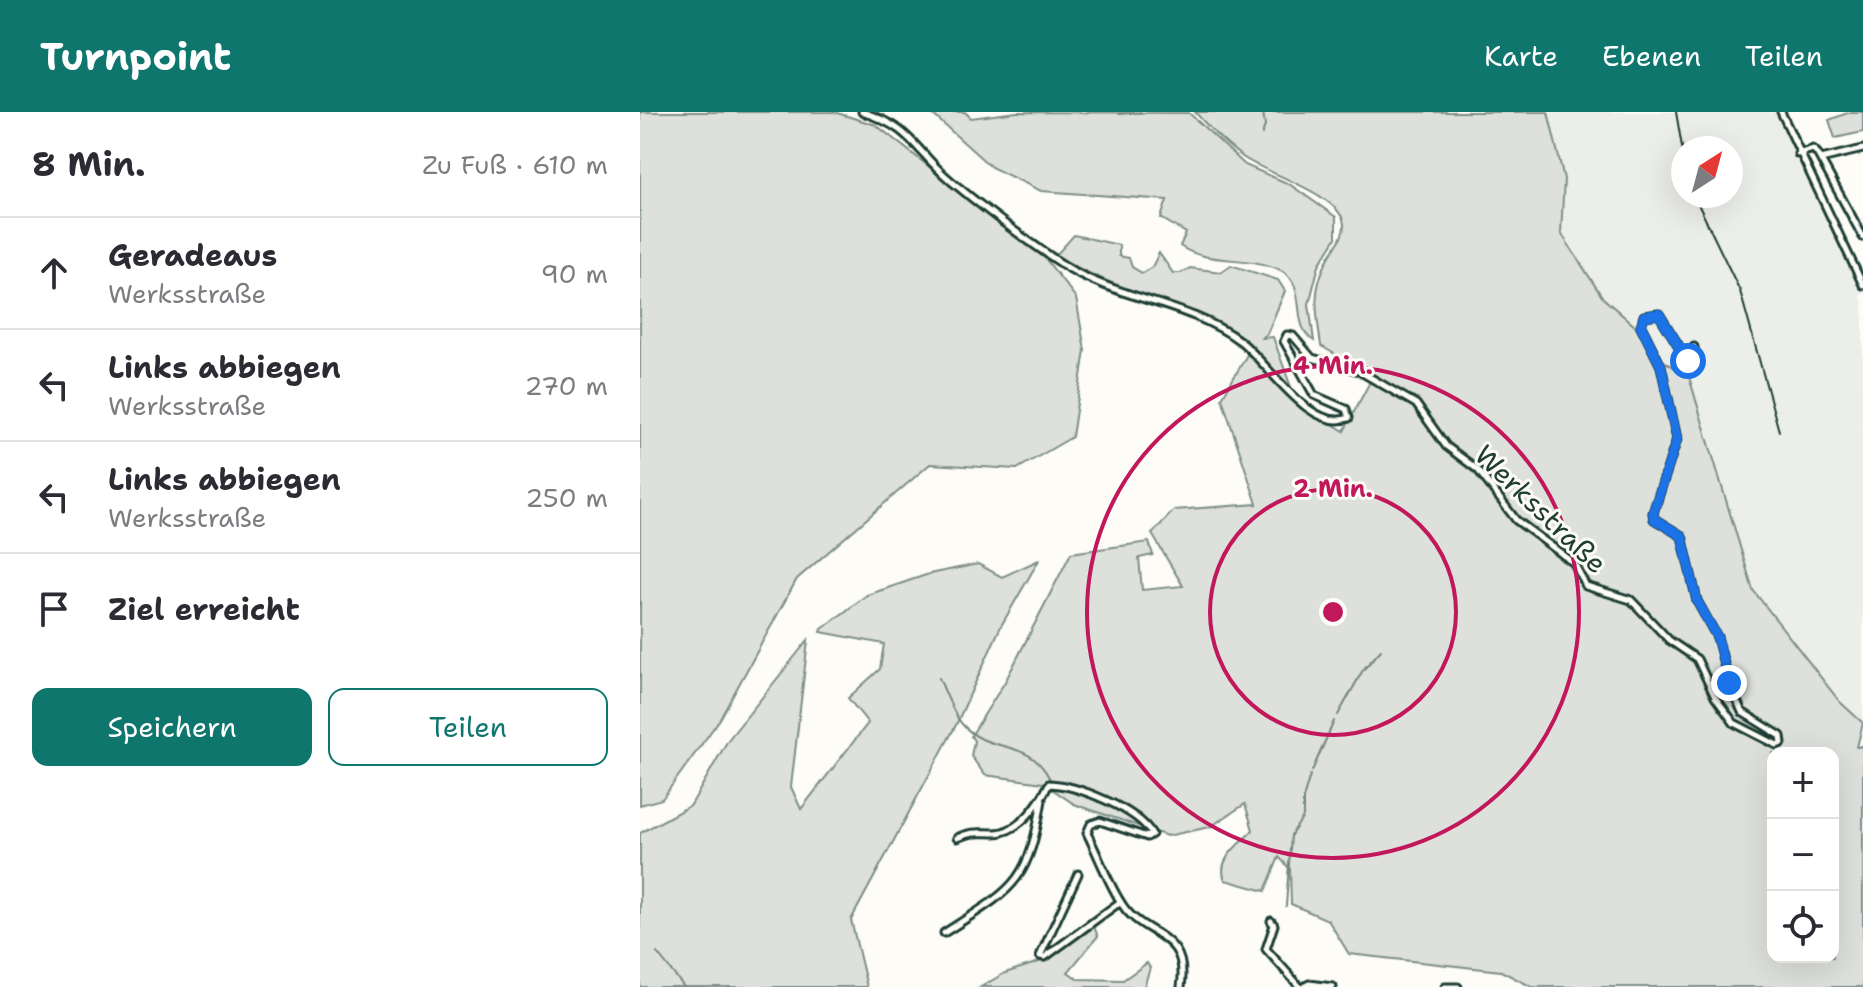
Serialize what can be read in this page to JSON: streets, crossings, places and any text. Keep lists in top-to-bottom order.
{
  "streets": {
    "street": ["Werksstraße"]
  },
  "north": "top right",
  "page": {
    "header": "Turnpoint",
    "nav": ["Karte", "Ebenen", "Teilen"],
    "heading": ["8 Min.", "Zu Fuß · 610 m"],
    "list": [
      ["Geradeaus", "Werksstraße", "90 m"],
      ["Links abbiegen", "Werksstraße", "270 m"],
      ["Links abbiegen", "Werksstraße", "250 m"],
      "Ziel erreicht"
    ],
    "buttons": ["Speichern", "Teilen"],
    "map_buttons": ["+", "−"]
  },
  "rings": ["4 Min.", "2 Min."]
}
